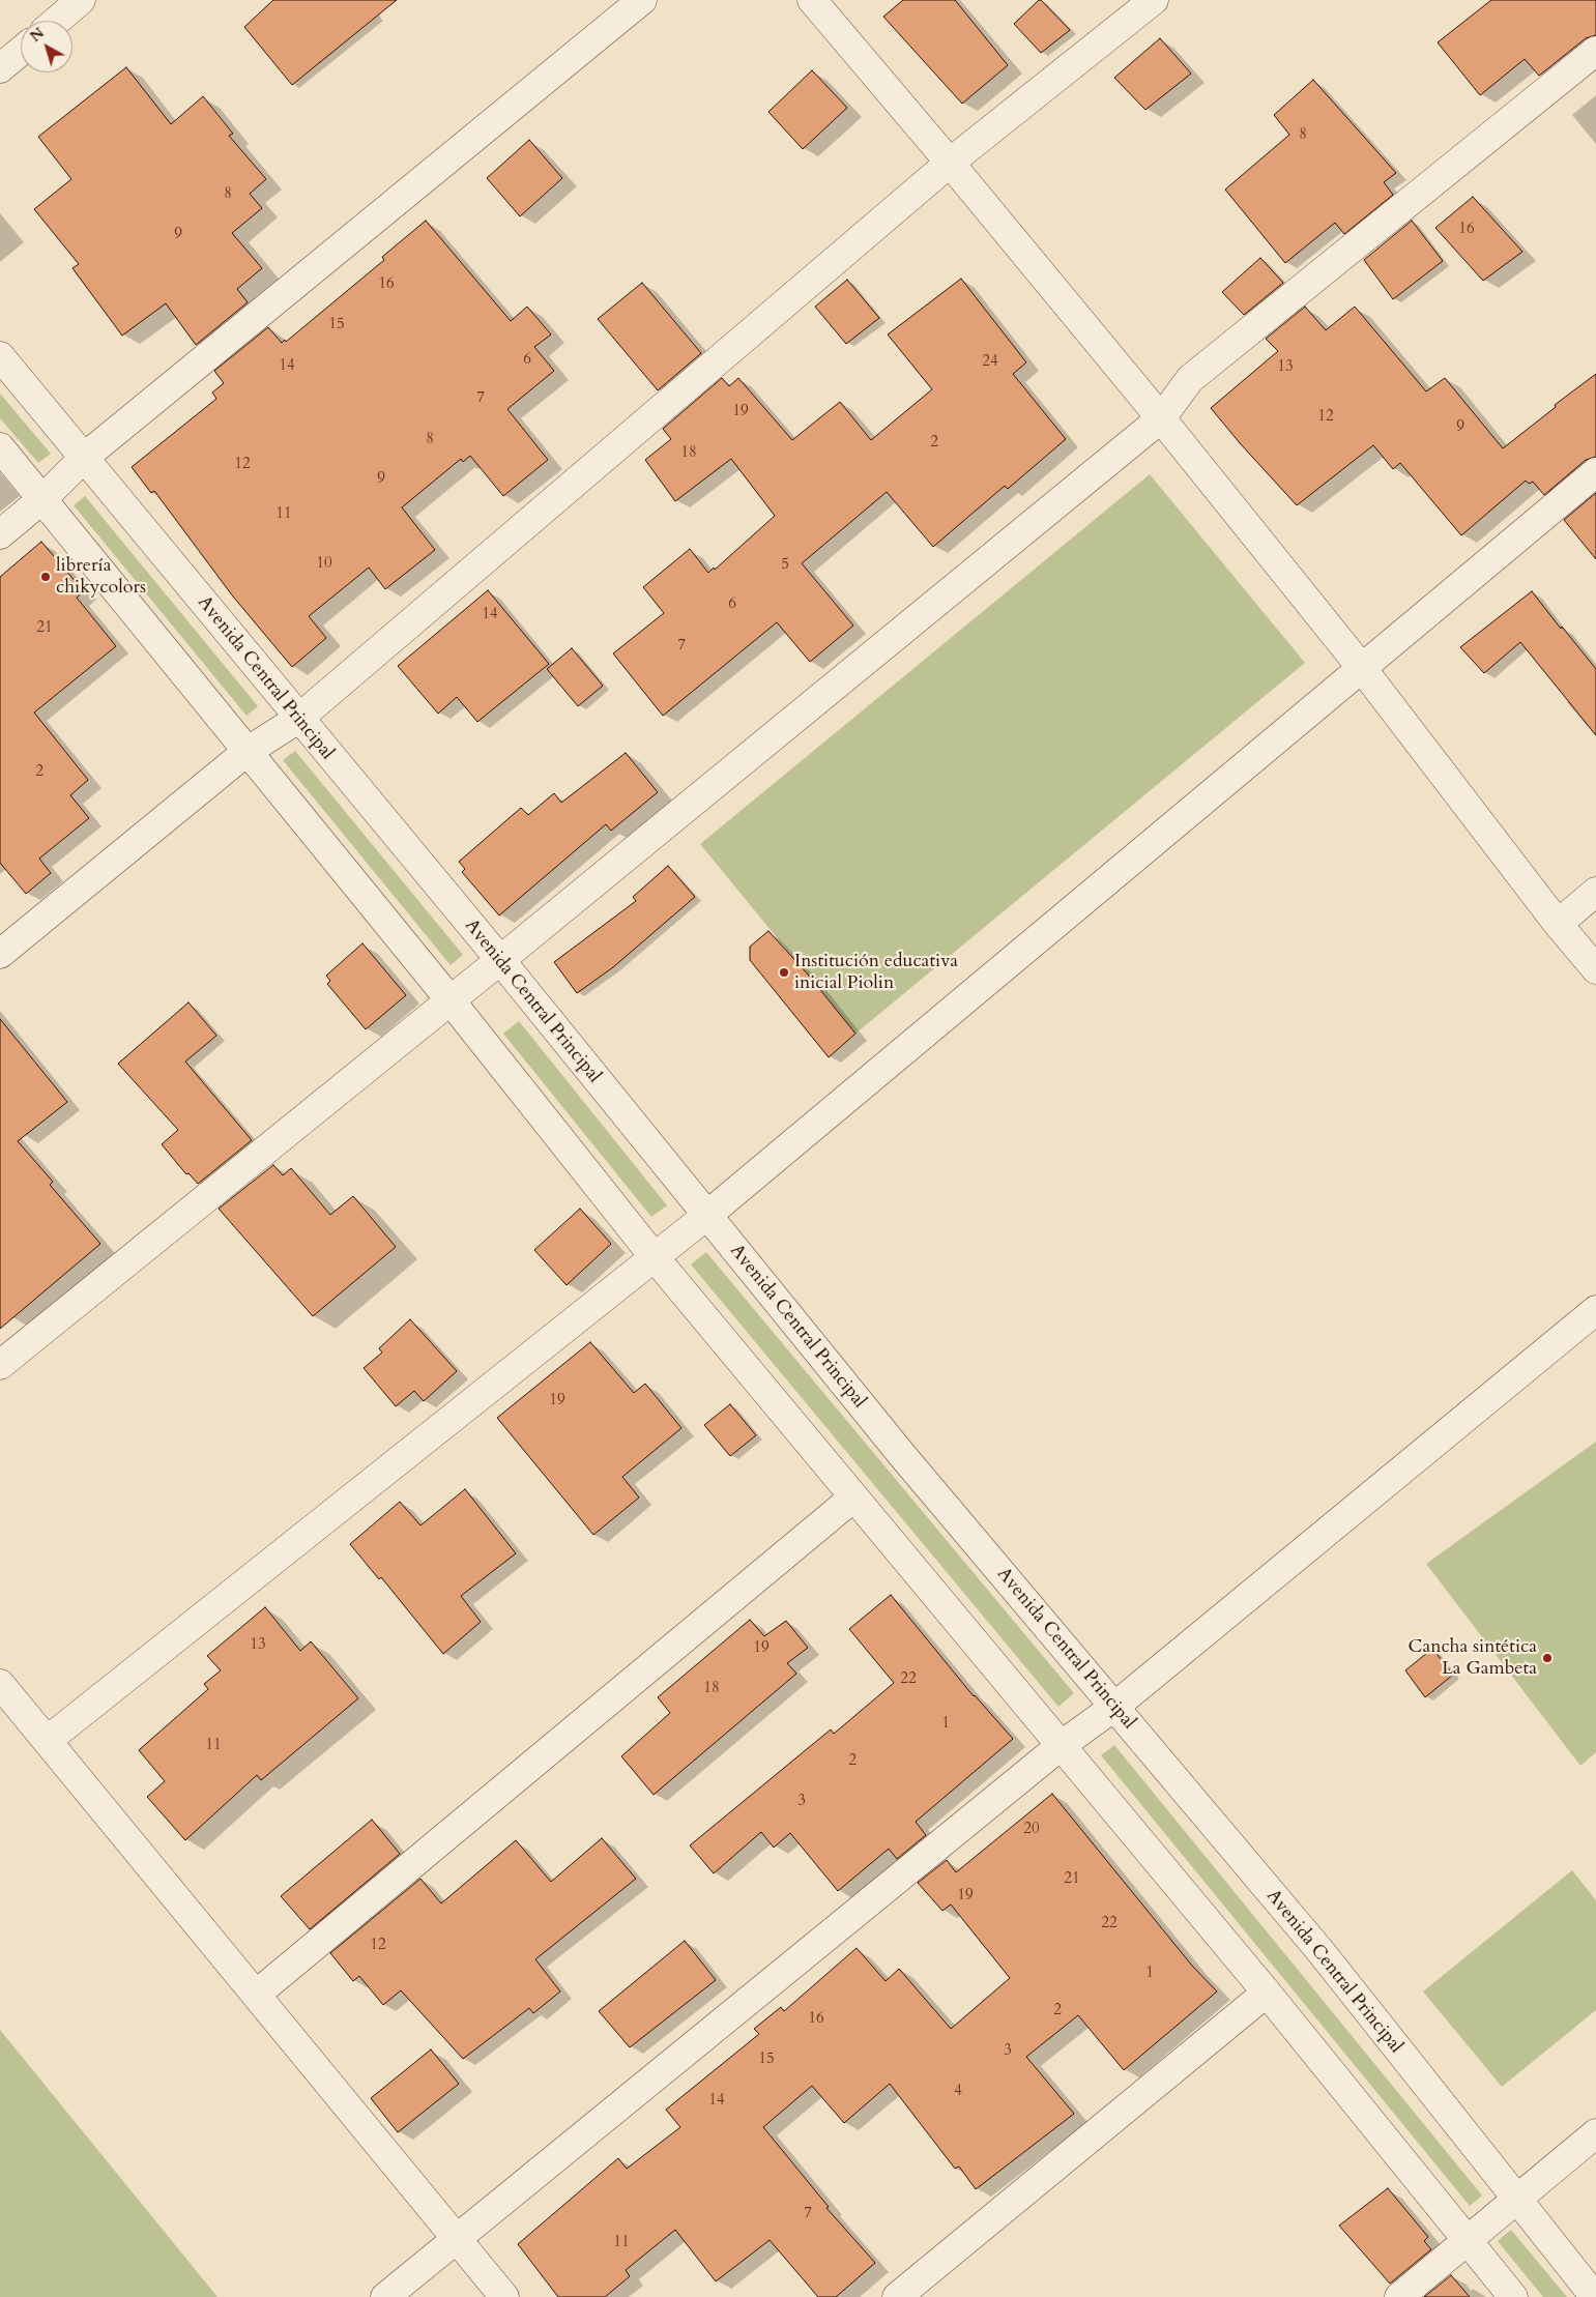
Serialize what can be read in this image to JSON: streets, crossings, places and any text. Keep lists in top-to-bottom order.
{
  "streets": {
    "street": ["Avenida Central Principal"]
  },
  "places": ["librería chikycolors", "Institución educativa inicial Piolin", "Cancha sintética La Gambeta"],
  "house_numbers": [
    "8",
    "8",
    "16",
    "9",
    "16",
    "15",
    "6",
    "24",
    "14",
    "13",
    "7",
    "19",
    "12",
    "9",
    "8",
    "2",
    "18",
    "12",
    "9",
    "11",
    "10",
    "5",
    "6",
    "14",
    "21",
    "7",
    "2",
    "19",
    "13",
    "19",
    "22",
    "18",
    "1",
    "11",
    "2",
    "3",
    "20",
    "21",
    "19",
    "22",
    "12",
    "1",
    "2",
    "16",
    "3",
    "15",
    "4",
    "14",
    "7",
    "11"
  ],
  "north": "top left"
}
